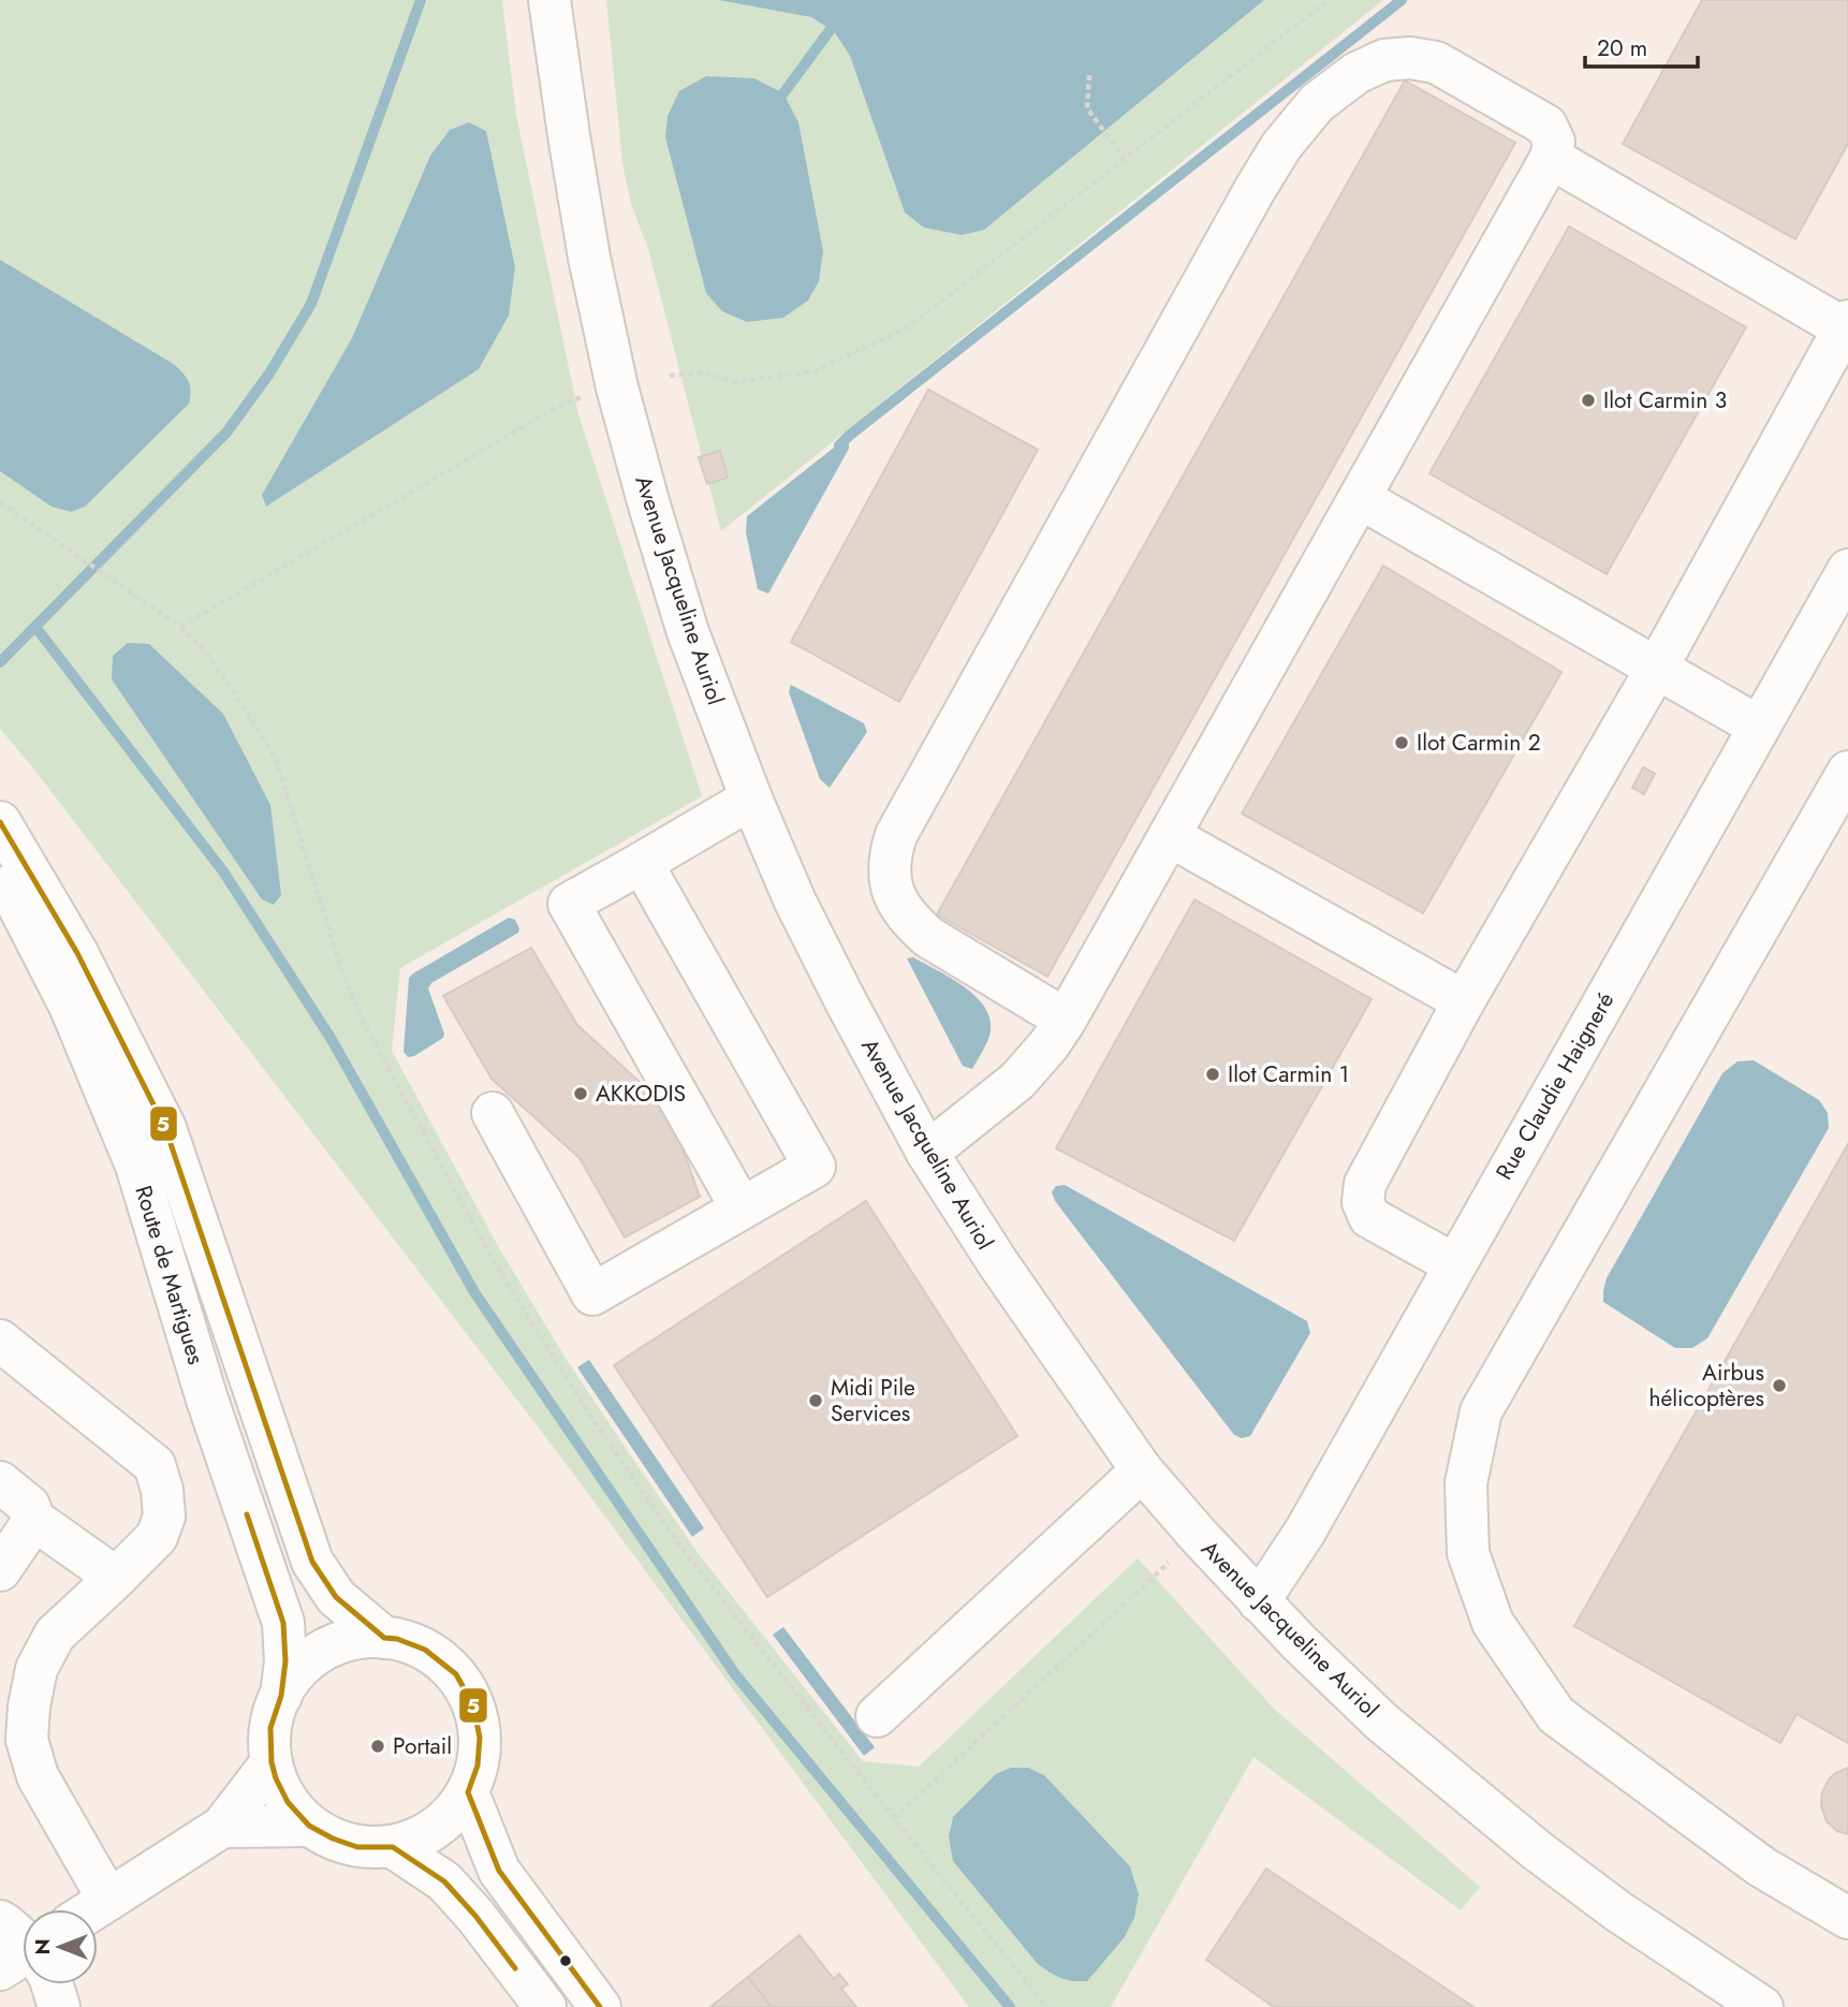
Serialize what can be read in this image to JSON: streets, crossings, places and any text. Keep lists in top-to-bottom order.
{
  "streets": {
    "street": ["Avenue Jacqueline Auriol", "Rue Claudie Haigneré", "Route de Martigues"]
  },
  "crossings": [
    ["Avenue Jacqueline Auriol", "Rue Claudie Haigneré"]
  ],
  "places": [
    "Ilot Carmin 3",
    "Ilot Carmin 2",
    "Ilot Carmin 1",
    "AKKODIS",
    "Airbus hélicoptères",
    "Midi Pile Services",
    "Portail"
  ],
  "lines": ["transit line 5"],
  "scale_bar": "20 m",
  "north": "left"
}
